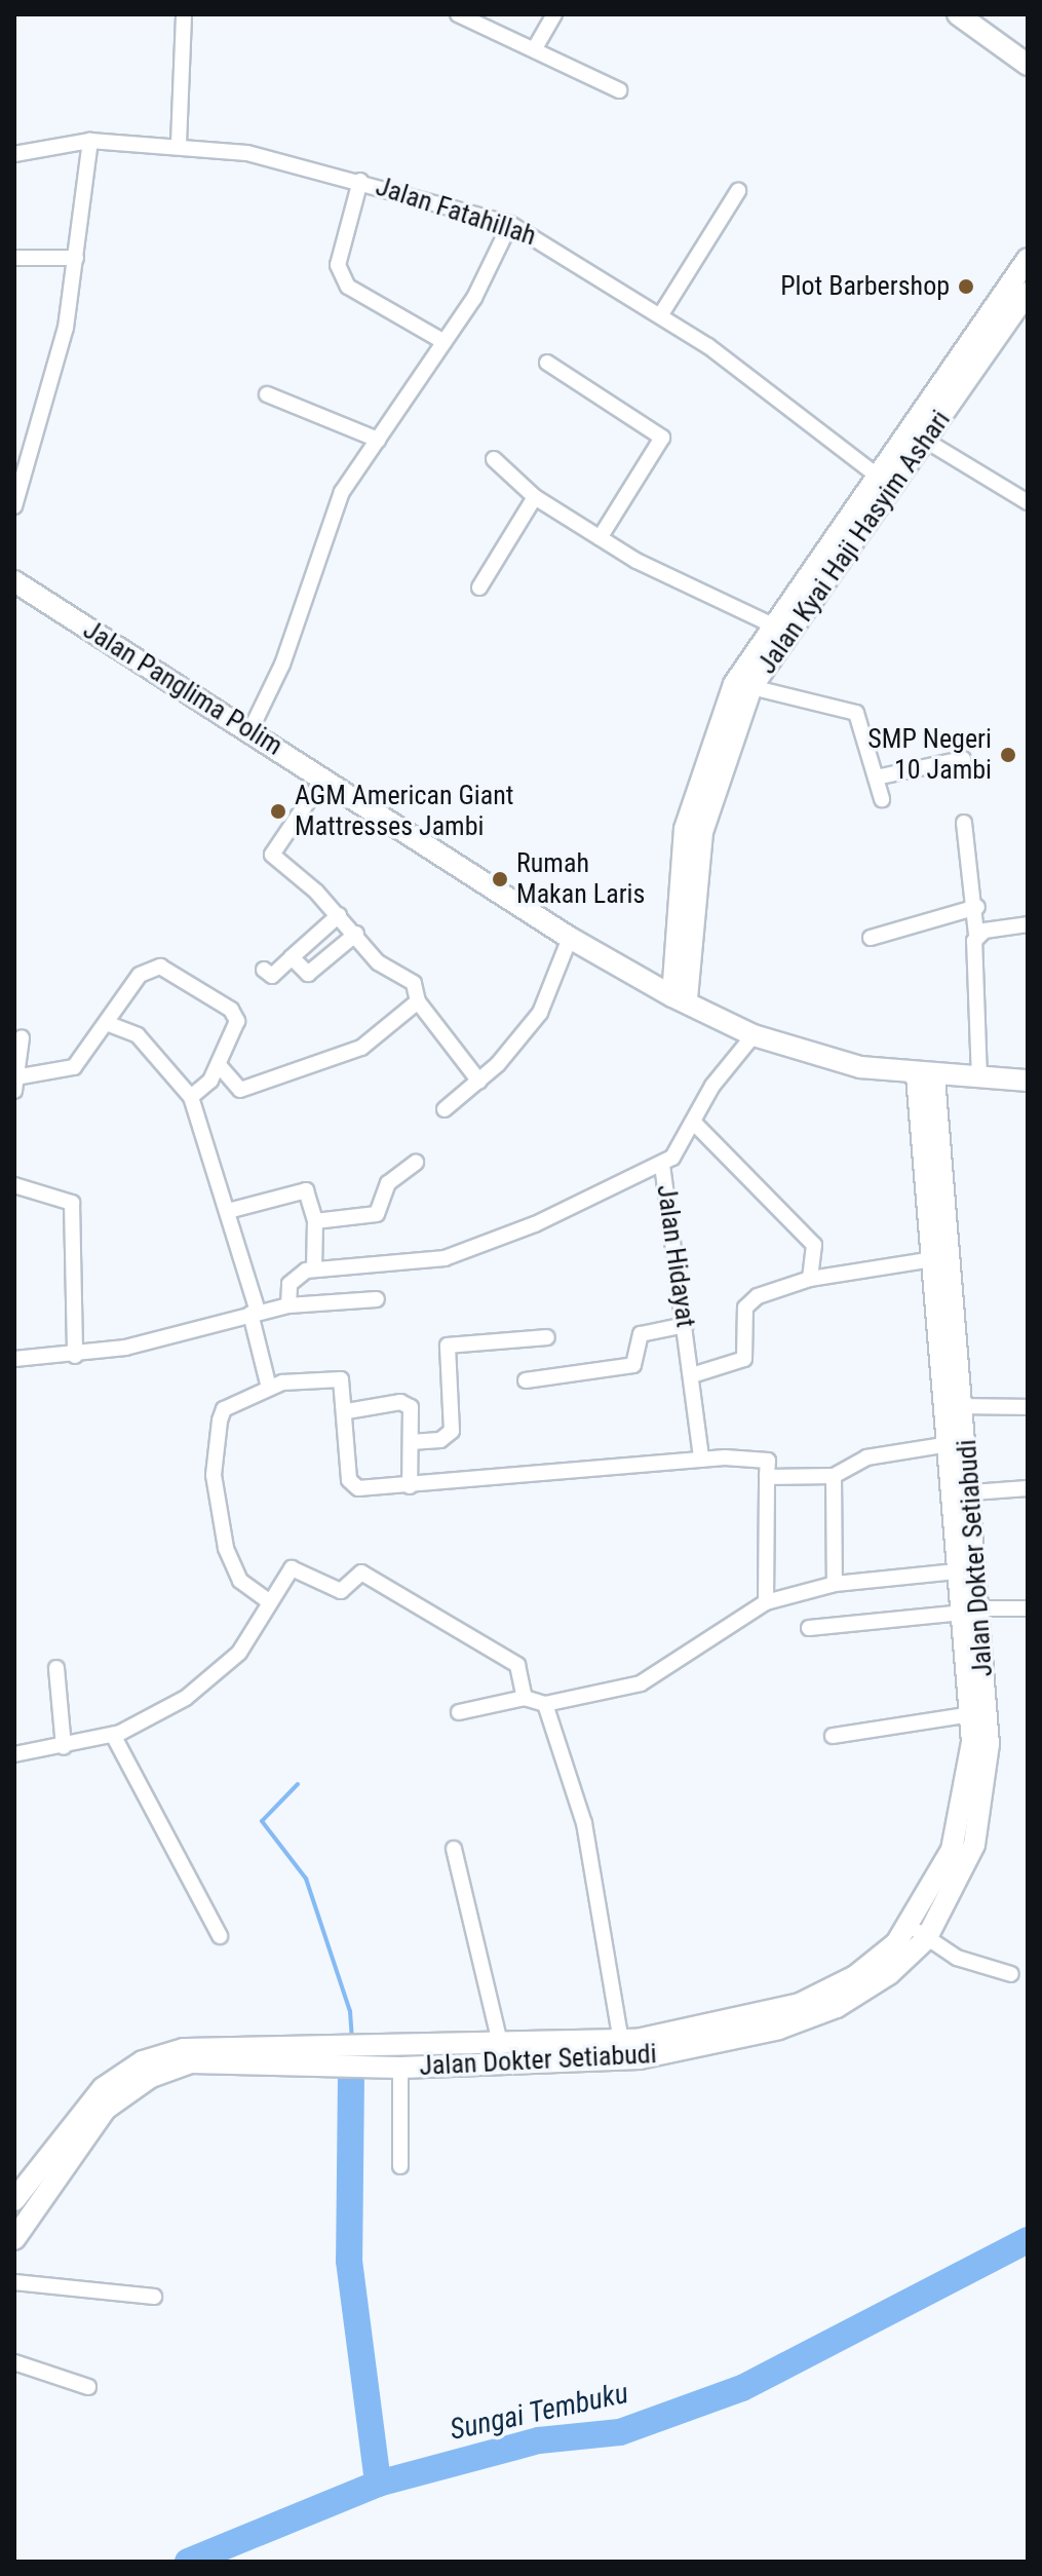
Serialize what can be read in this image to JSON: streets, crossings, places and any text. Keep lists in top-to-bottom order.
{
  "streets": {
    "street": [
      "Jalan Fatahillah",
      "Jalan Kyai Haji Hasyim Ashari",
      "Jalan Panglima Polim",
      "Jalan Hidayat",
      "Jalan Dokter Setiabudi"
    ]
  },
  "crossings": [
    ["Jalan Fatahillah", "Jalan Kyai Haji Hasyim Ashari"],
    ["Jalan Kyai Haji Hasyim Ashari", "Jalan Panglima Polim"],
    ["Jalan Panglima Polim", "Jalan Hidayat"],
    ["Jalan Panglima Polim", "Jalan Dokter Setiabudi"]
  ],
  "water": ["Sungai Tembuku"],
  "places": [
    "Plot Barbershop",
    "SMP Negeri 10 Jambi",
    "AGM American Giant Mattresses Jambi",
    "Rumah Makan Laris"
  ]
}
